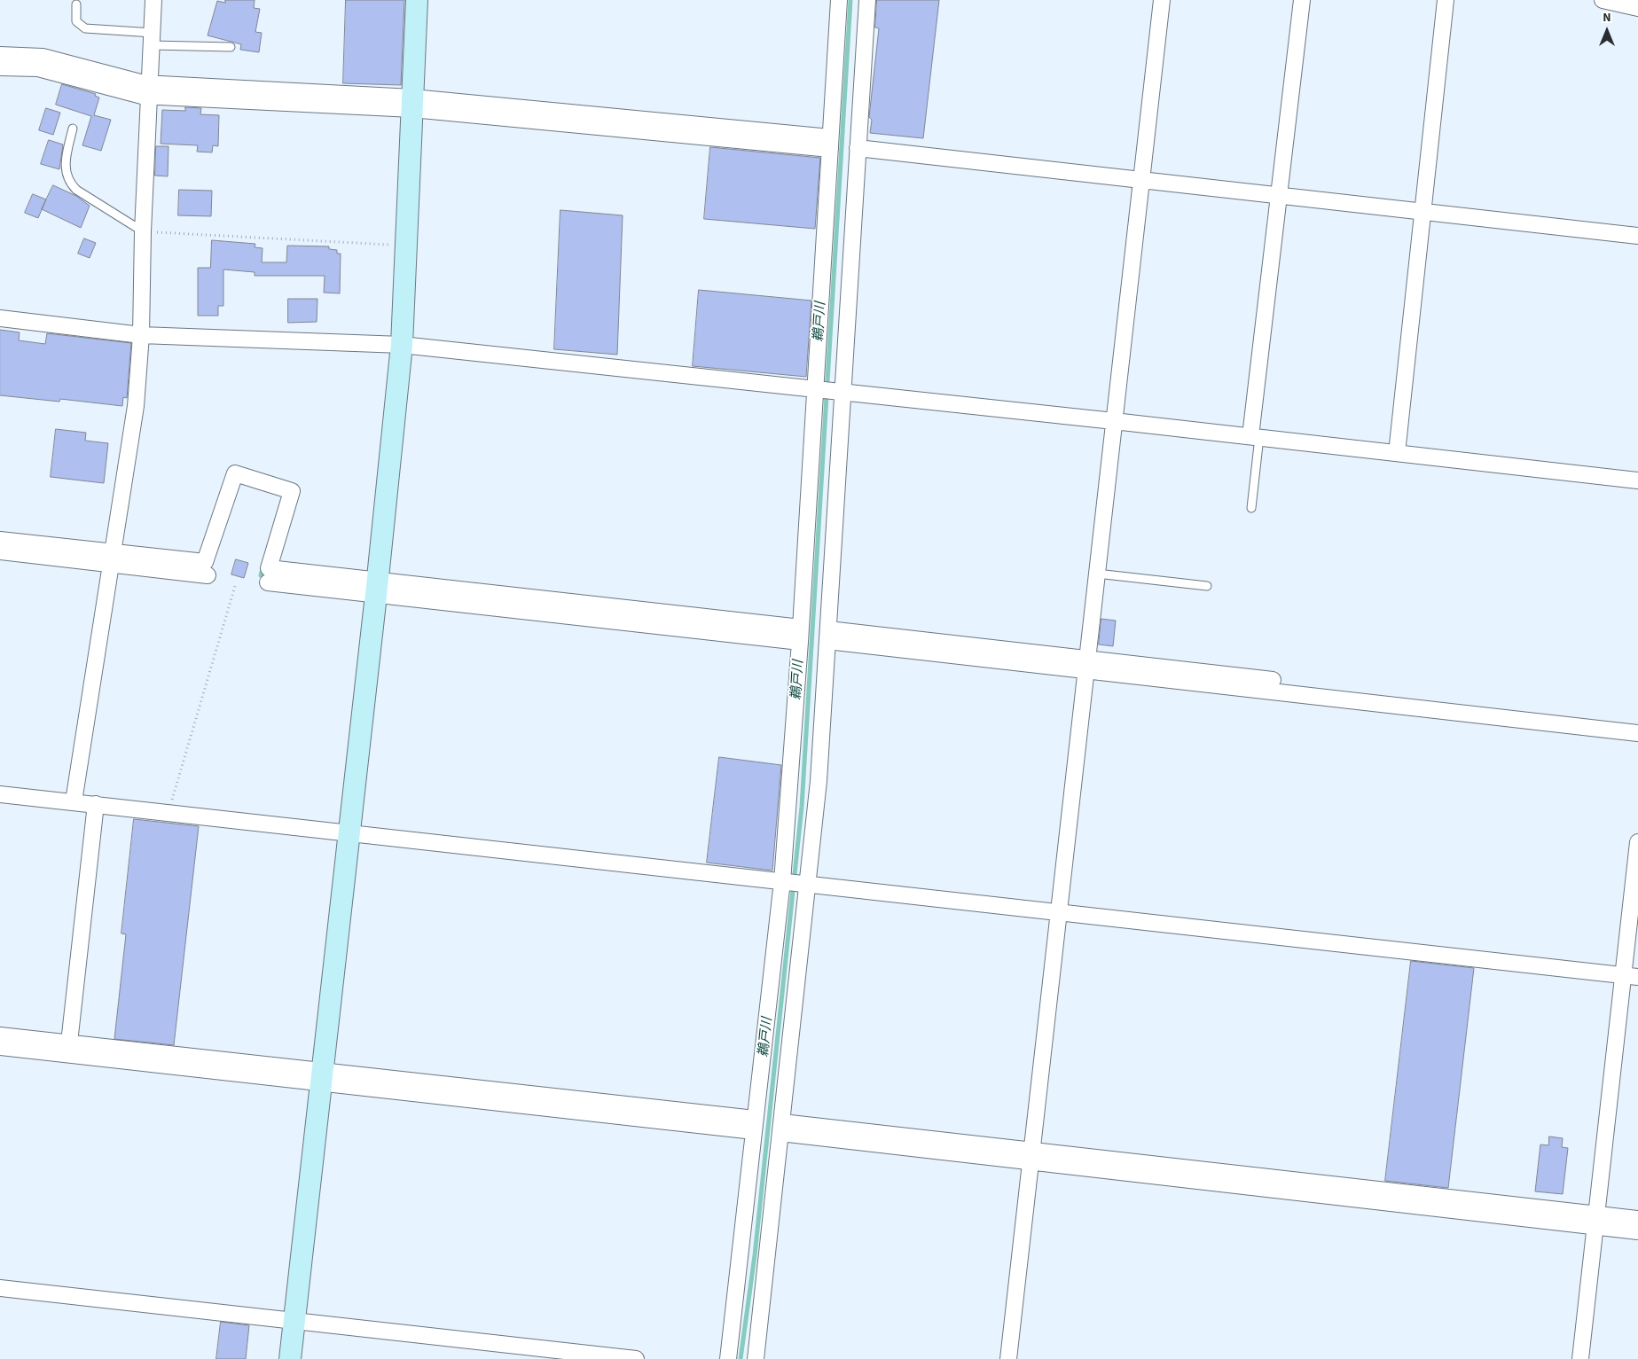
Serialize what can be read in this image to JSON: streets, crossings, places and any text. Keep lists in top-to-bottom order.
{
  "water": ["鵜戸川"],
  "north": "top"
}
